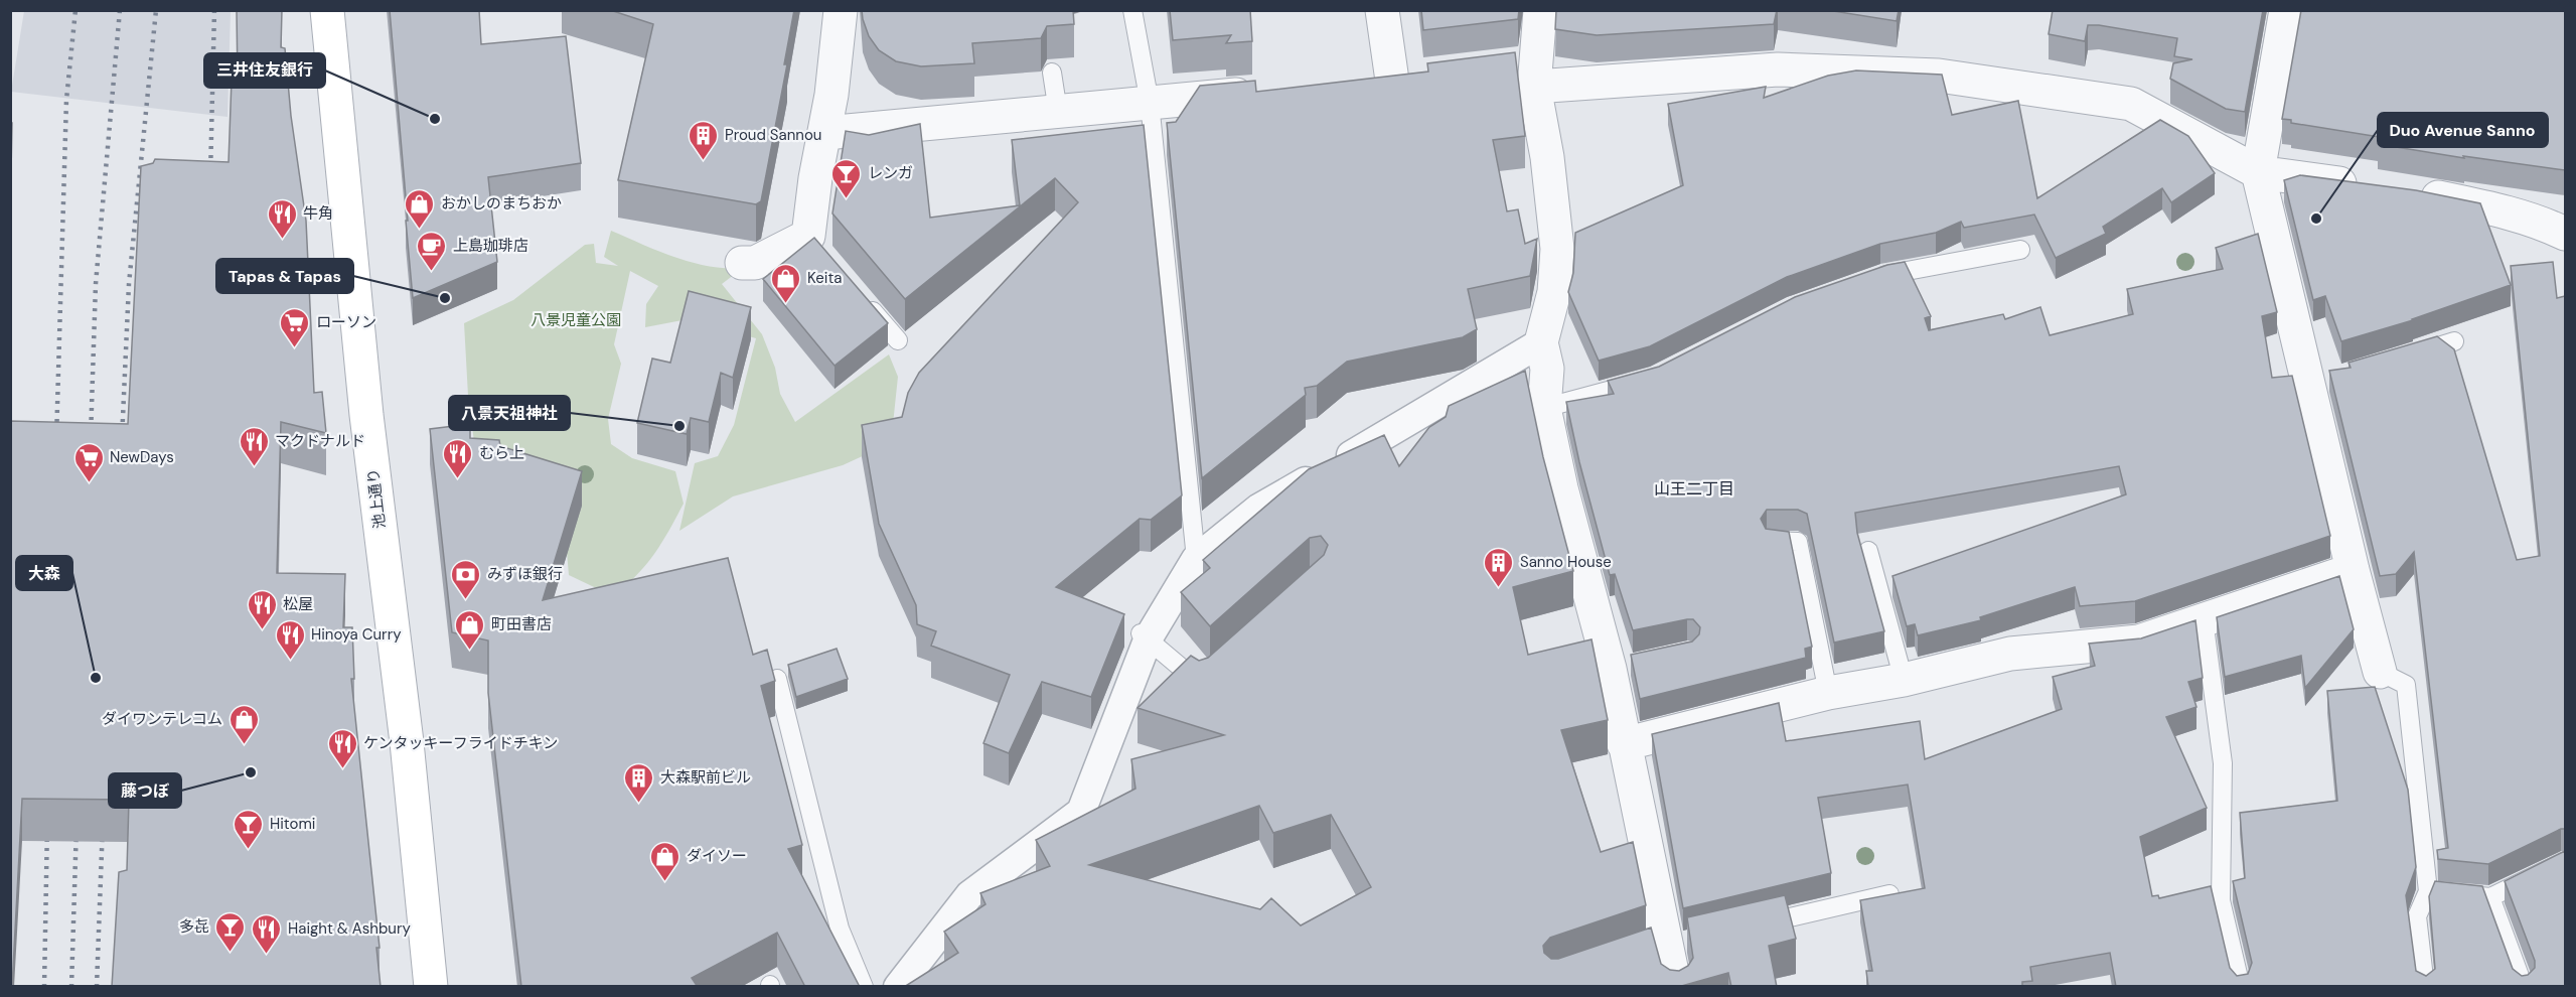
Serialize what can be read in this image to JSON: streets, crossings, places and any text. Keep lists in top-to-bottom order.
{
  "streets": {
    "main road": ["池上通り"]
  },
  "districts": ["山王二丁目"],
  "parks": ["八景児童公園"],
  "places": {
    "other": [
      "三井住友銀行",
      "Duo Avenue Sanno",
      "Tapas & Tapas",
      "八景天祖神社",
      "大森",
      "藤つぼ"
    ],
    "building": ["Proud Sannou", "Sanno House", "大森駅前ビル"],
    "bar": ["レンガ", "Hitomi", "多㐂"],
    "shop": [
      "おかしのまちおか",
      "Keita",
      "町田書店",
      "ダイワンテレコム",
      "ダイソー"
    ],
    "restaurant": [
      "牛角",
      "マクドナルド",
      "むら上",
      "松屋",
      "Hinoya Curry",
      "ケンタッキーフライドチキン",
      "Haight & Ashbury"
    ],
    "cafe": ["上島珈琲店"],
    "supermarket": ["ローソン", "NewDays"],
    "bank": ["みずほ銀行"]
  }
}
